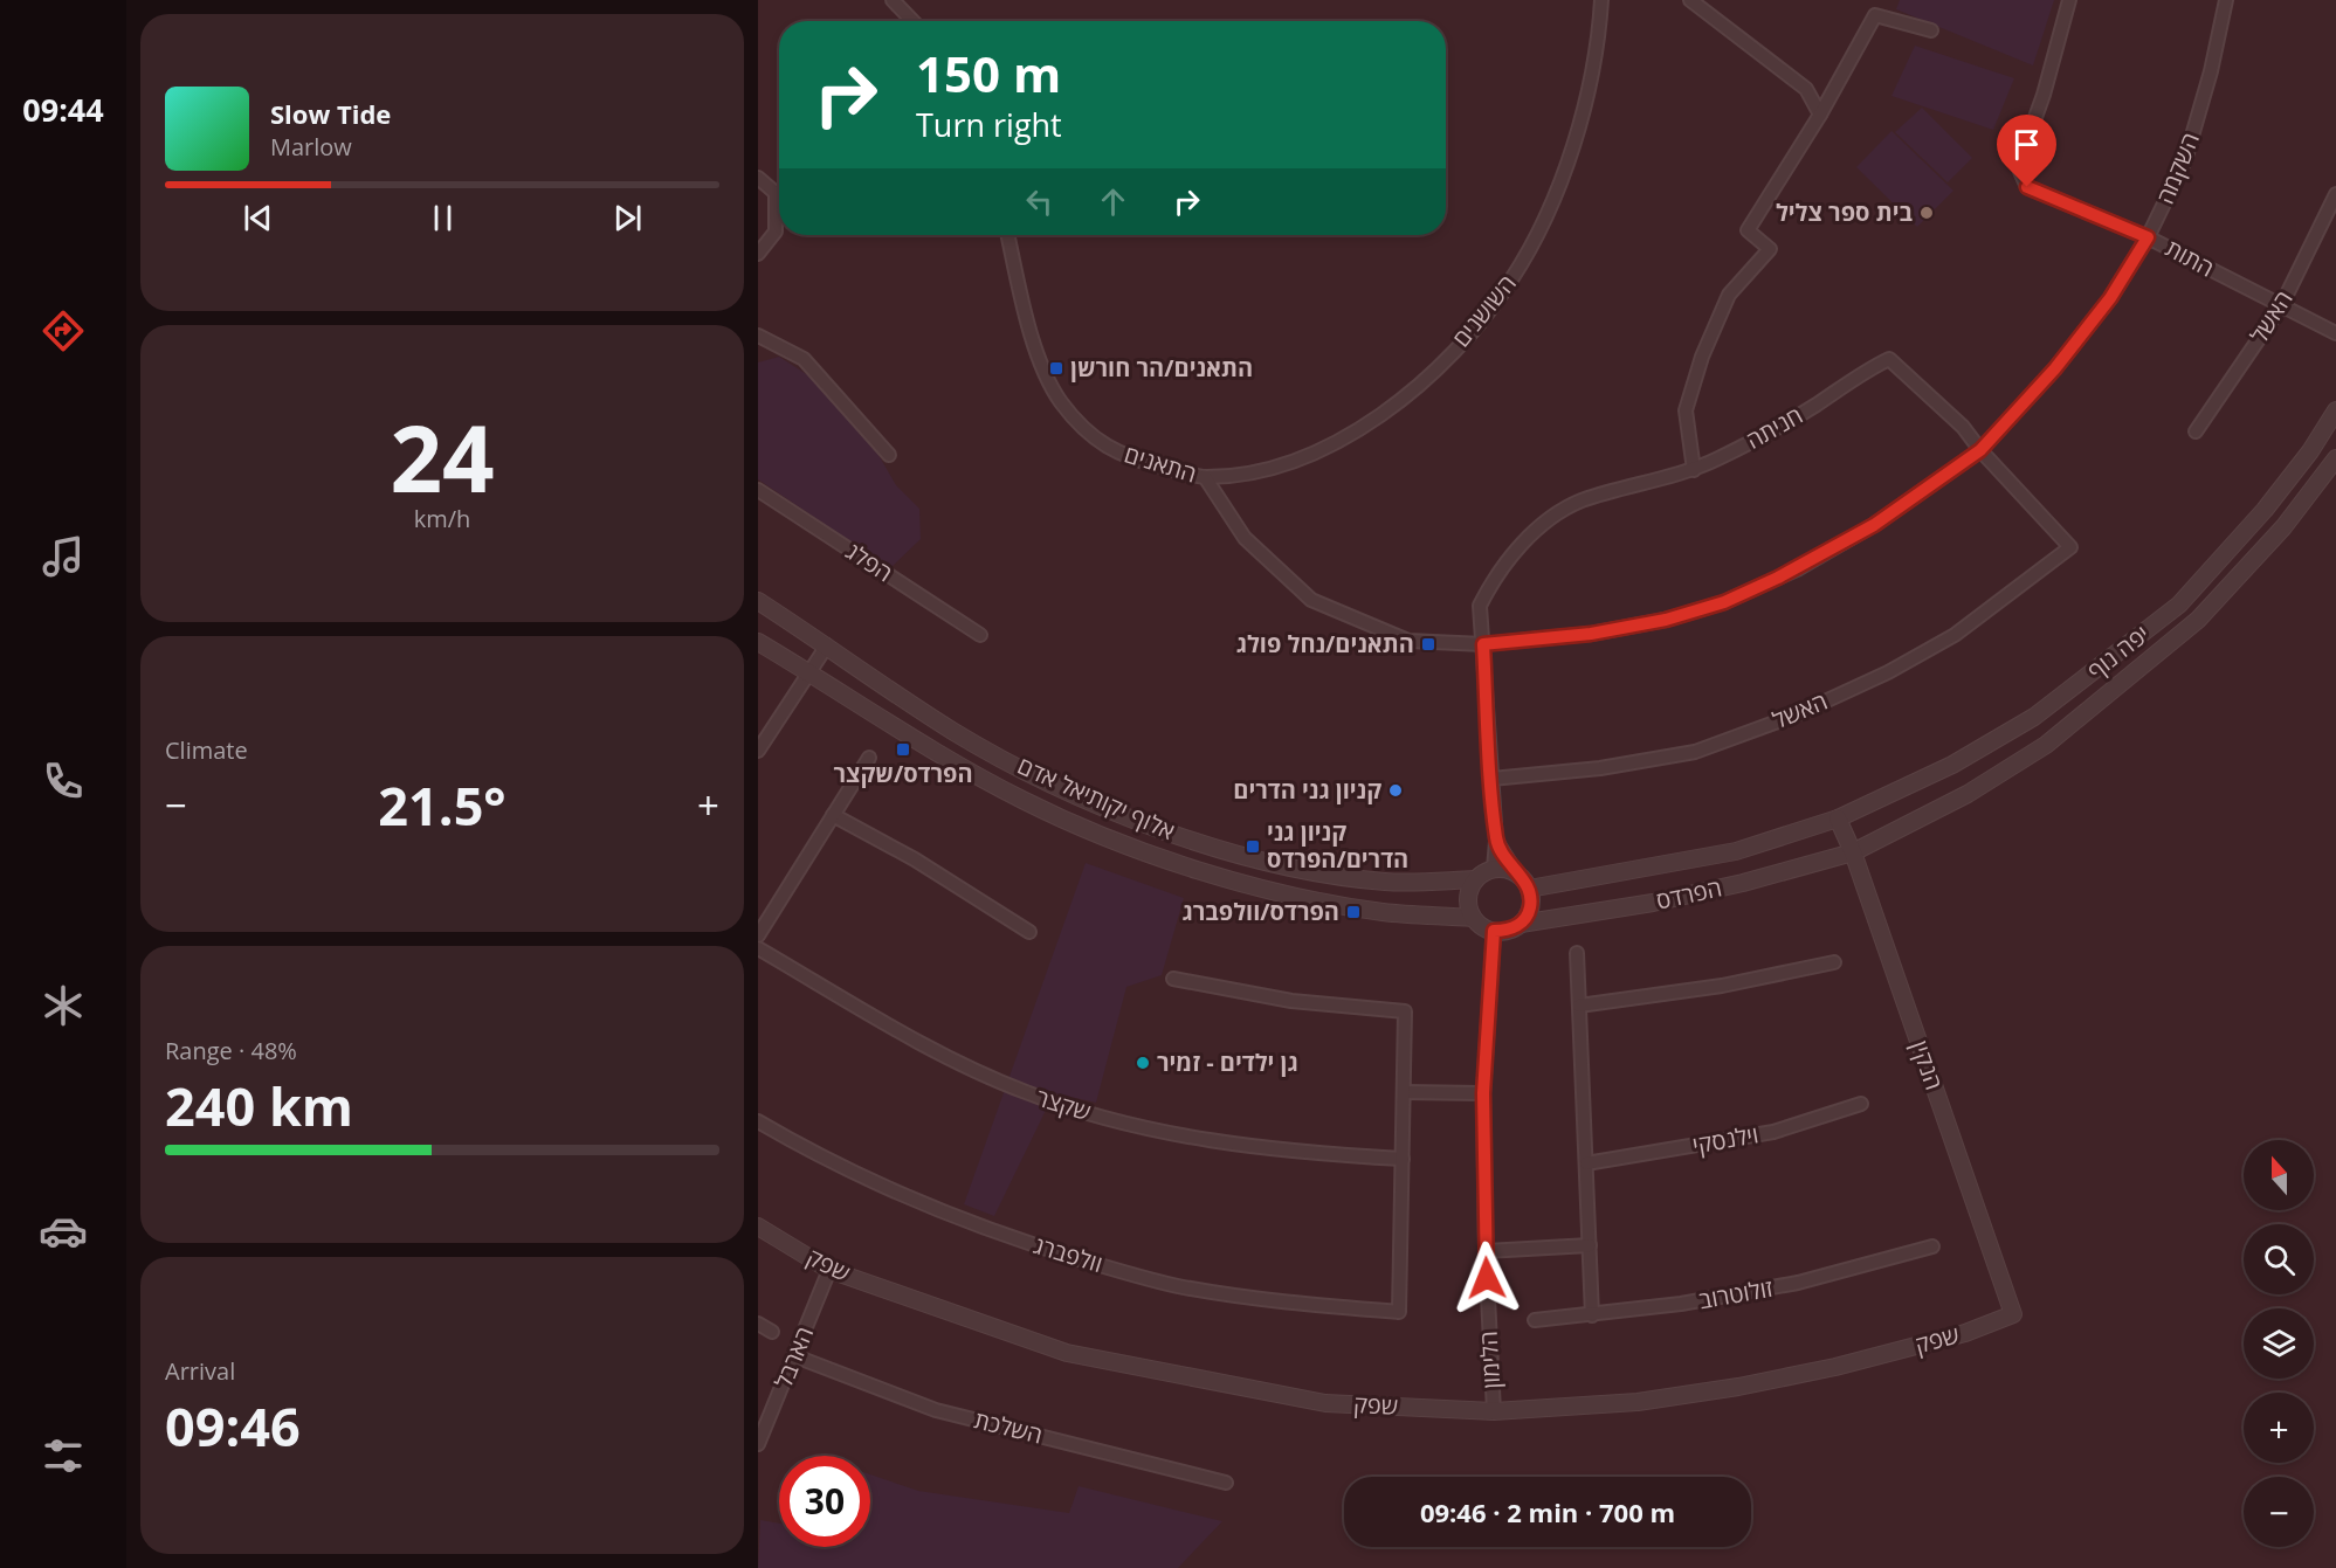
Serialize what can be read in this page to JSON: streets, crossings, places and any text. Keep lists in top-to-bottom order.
{
  "streets": {
    "street": [
      "השקמה",
      "התות",
      "השושנים",
      "האשל",
      "חניתה",
      "התאנים",
      "הפלג",
      "יפה נוף",
      "אלוף יקותיאל אדם",
      "הפרדס",
      "הנקין",
      "שקצר",
      "וילנסקי",
      "וולפברג",
      "שפק",
      "זולוטרוב",
      "הארבל",
      "הלימון",
      "השלכת"
    ]
  },
  "crossings": [
    ["השקמה", "התות"],
    ["השקמה", "חניתה"],
    ["השקמה", "התאנים"],
    ["התות", "האשל"],
    ["השושנים", "התאנים"],
    ["האשל", "חניתה"],
    ["חניתה", "התאנים"],
    ["חניתה", "אלוף יקותיאל אדם"],
    ["חניתה", "הפרדס"],
    ["חניתה", "הלימון"],
    ["יפה נוף", "הפרדס"],
    ["יפה נוף", "הנקין"],
    ["אלוף יקותיאל אדם", "הפרדס"],
    ["אלוף יקותיאל אדם", "הלימון"],
    ["הפרדס", "הנקין"],
    ["הפרדס", "הלימון"],
    ["הנקין", "שפק"],
    ["שקצר", "וולפברג"],
    ["שפק", "הארבל"],
    ["שפק", "הלימון"],
    ["הארבל", "השלכת"]
  ],
  "places": {
    "other": ["בית ספר צליל", "קניון גני הדרים", "גן ילדים - זמיר"],
    "transit": [
      "התאנים/הר חורשן",
      "התאנים/נחל פולג",
      "הפרדס/שקצר",
      "קניון גני הדרים/הפרדס",
      "הפרדס/וולפברג"
    ]
  },
  "north": "top",
  "page": {
    "tabs": "09:44",
    "turn": ["150 m", "Turn right"],
    "song": ["Slow Tide", "Marlow"],
    "tile": [
      ["24", "km/h"],
      "Climate",
      ["Range · 48%", "240 km"],
      ["Arrival", "09:46"]
    ],
    "heat": ["−", "21.5°", "+"],
    "map_buttons": ["+", "−"],
    "limit": "30",
    "trip": "09:46 · 2 min · 700 m"
  }
}
